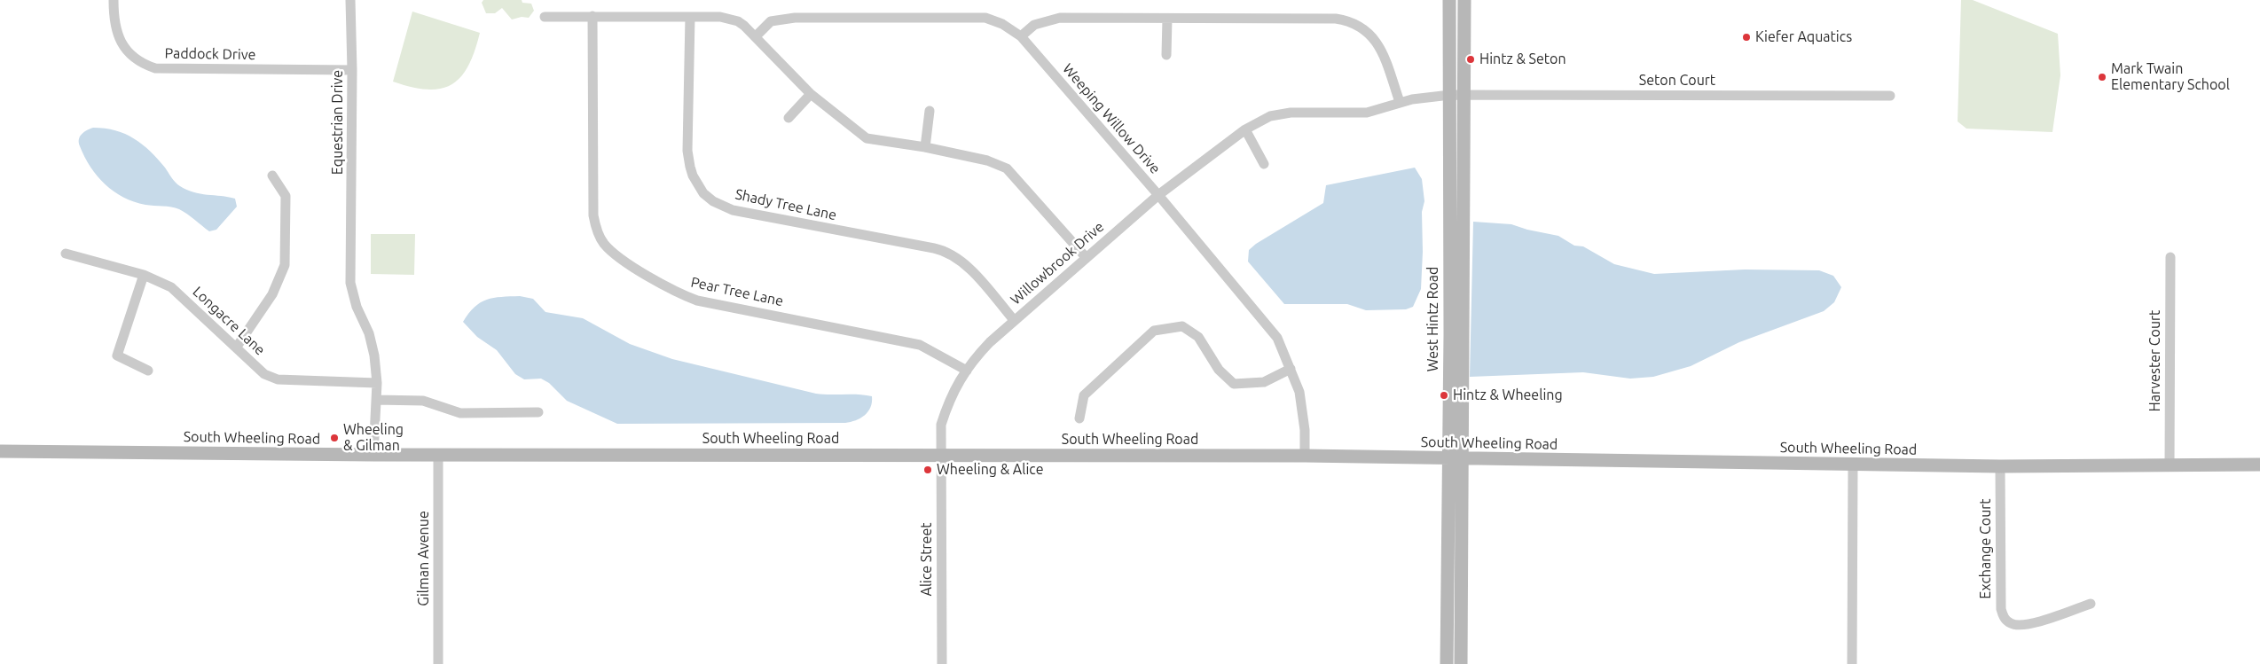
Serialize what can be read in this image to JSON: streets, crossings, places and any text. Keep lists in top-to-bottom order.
{
  "streets": {
    "main road": ["West Hintz Road", "South Wheeling Road"],
    "street": [
      "Paddock Drive",
      "Seton Court",
      "Weeping Willow Drive",
      "Equestrian Drive",
      "Shady Tree Lane",
      "Willowbrook Drive",
      "Pear Tree Lane",
      "Longacre Lane",
      "Harvester Court",
      "Exchange Court",
      "Gilman Avenue",
      "Alice Street"
    ]
  },
  "crossings": [
    ["Paddock Drive", "Equestrian Drive"],
    ["Seton Court", "Willowbrook Drive"],
    ["Seton Court", "West Hintz Road"],
    ["Weeping Willow Drive", "Willowbrook Drive"],
    ["Weeping Willow Drive", "South Wheeling Road"],
    ["Equestrian Drive", "Longacre Lane"],
    ["Equestrian Drive", "South Wheeling Road"],
    ["Shady Tree Lane", "Willowbrook Drive"],
    ["Willowbrook Drive", "Pear Tree Lane"],
    ["Willowbrook Drive", "West Hintz Road"],
    ["Willowbrook Drive", "South Wheeling Road"],
    ["Willowbrook Drive", "Alice Street"],
    ["West Hintz Road", "South Wheeling Road"],
    ["Harvester Court", "South Wheeling Road"],
    ["South Wheeling Road", "Exchange Court"],
    ["South Wheeling Road", "Gilman Avenue"],
    ["South Wheeling Road", "Alice Street"]
  ],
  "places": [
    "Kiefer Aquatics",
    "Hintz & Seton",
    "Mark Twain Elementary School",
    "Hintz & Wheeling",
    "Wheeling & Gilman",
    "Wheeling & Alice"
  ]
}
